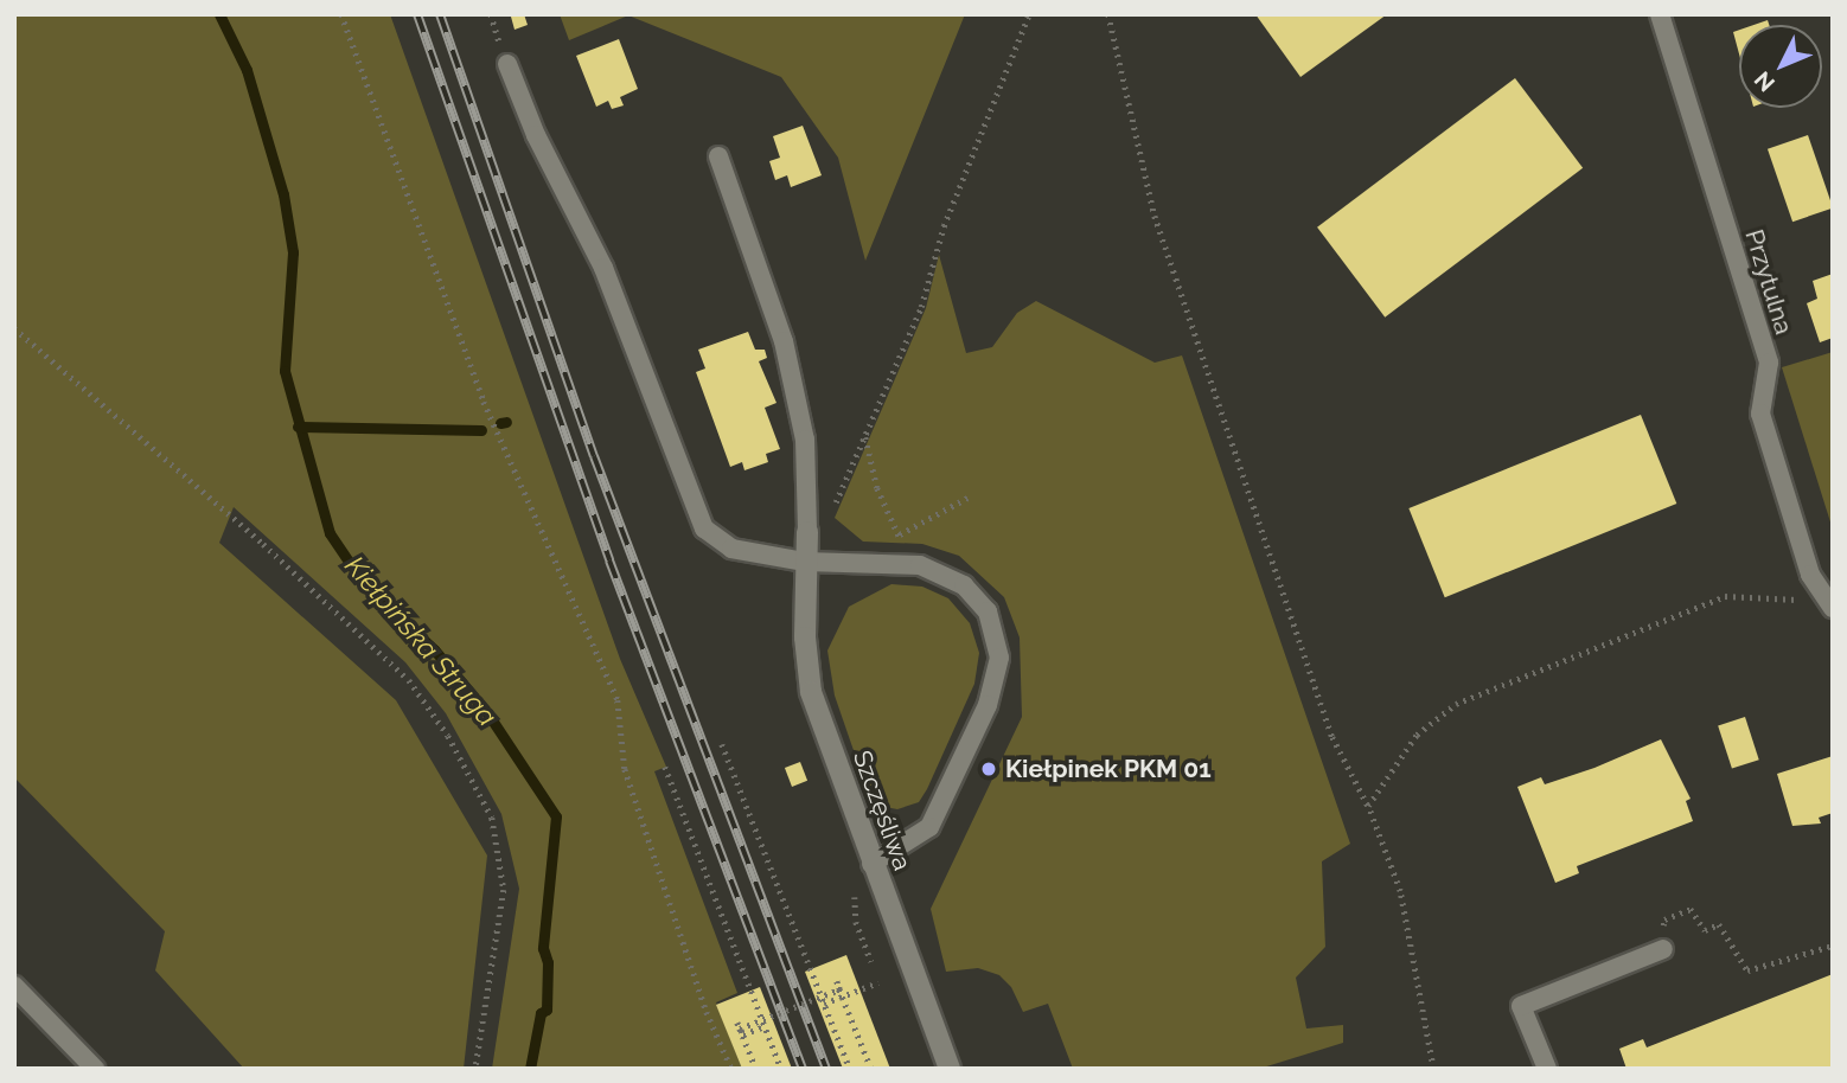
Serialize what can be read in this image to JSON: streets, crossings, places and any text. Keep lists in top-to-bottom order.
{
  "streets": {
    "street": ["Szczęśliwa"],
    "lane": ["Przytulna"]
  },
  "water": ["Kiełpińska Struga"],
  "places": ["Kiełpinek PKM 01"],
  "north": "bottom left"
}
